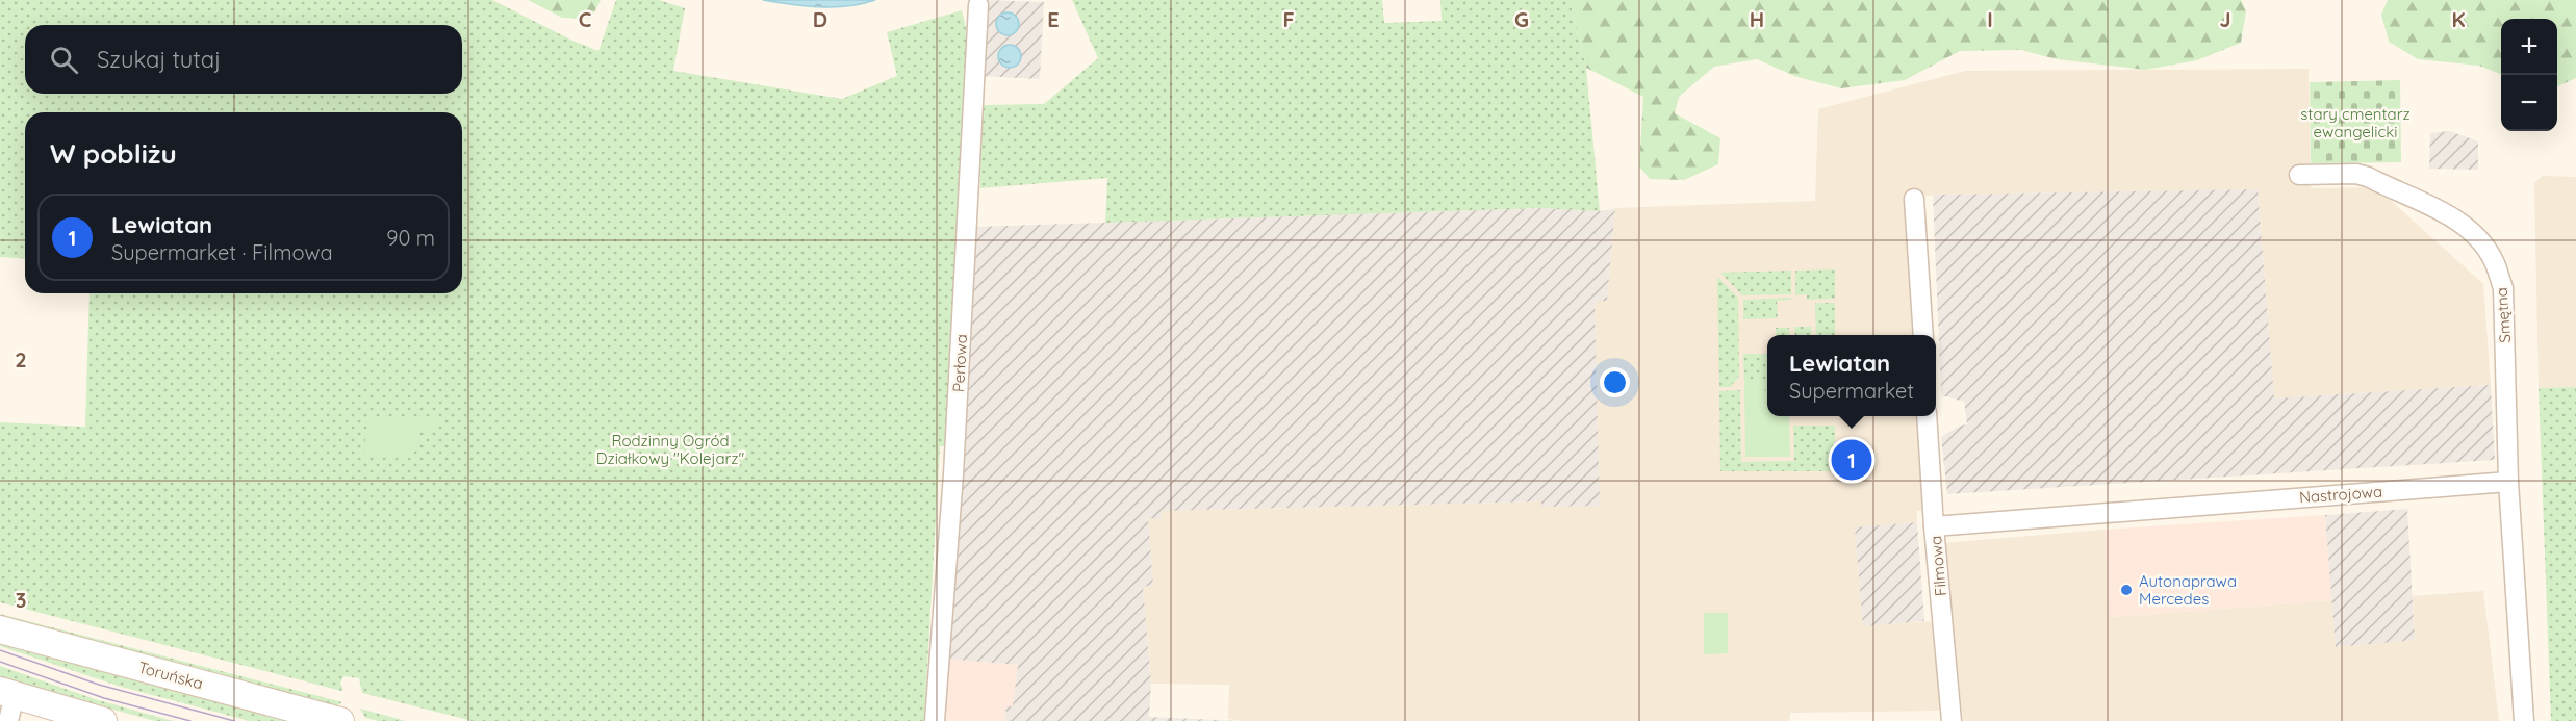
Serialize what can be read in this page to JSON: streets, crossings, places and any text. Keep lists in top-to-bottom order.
{
  "streets": {
    "main road": ["Toruńska"],
    "street": [
      "Smętna",
      "Perłowa",
      "Nastrojowa",
      "Filmowa"
    ]
  },
  "crossings": [
    ["Smętna", "Nastrojowa"],
    ["Nastrojowa", "Filmowa"]
  ],
  "parks": ["stary cmentarz ewangelicki", "Rodzinny Ogród Działkowy \"Kolejarz\""],
  "places": ["Autonaprawa Mercedes"],
  "page": {
    "map_buttons": ["+", "−"],
    "search": "Szukaj tutaj",
    "heading": "W pobliżu",
    "list": [
      {
        "mark": "1",
        "name": "Lewiatan",
        "note": "Supermarket · Filmowa",
        "value": "90 m"
      }
    ],
    "popup": ["Lewiatan", "Supermarket"],
    "pins": "1"
  },
  "grid": {
    "columns": [
      "C",
      "D",
      "E",
      "F",
      "G",
      "H",
      "I",
      "J",
      "K"
    ],
    "rows": ["2", "3"]
  }
}
